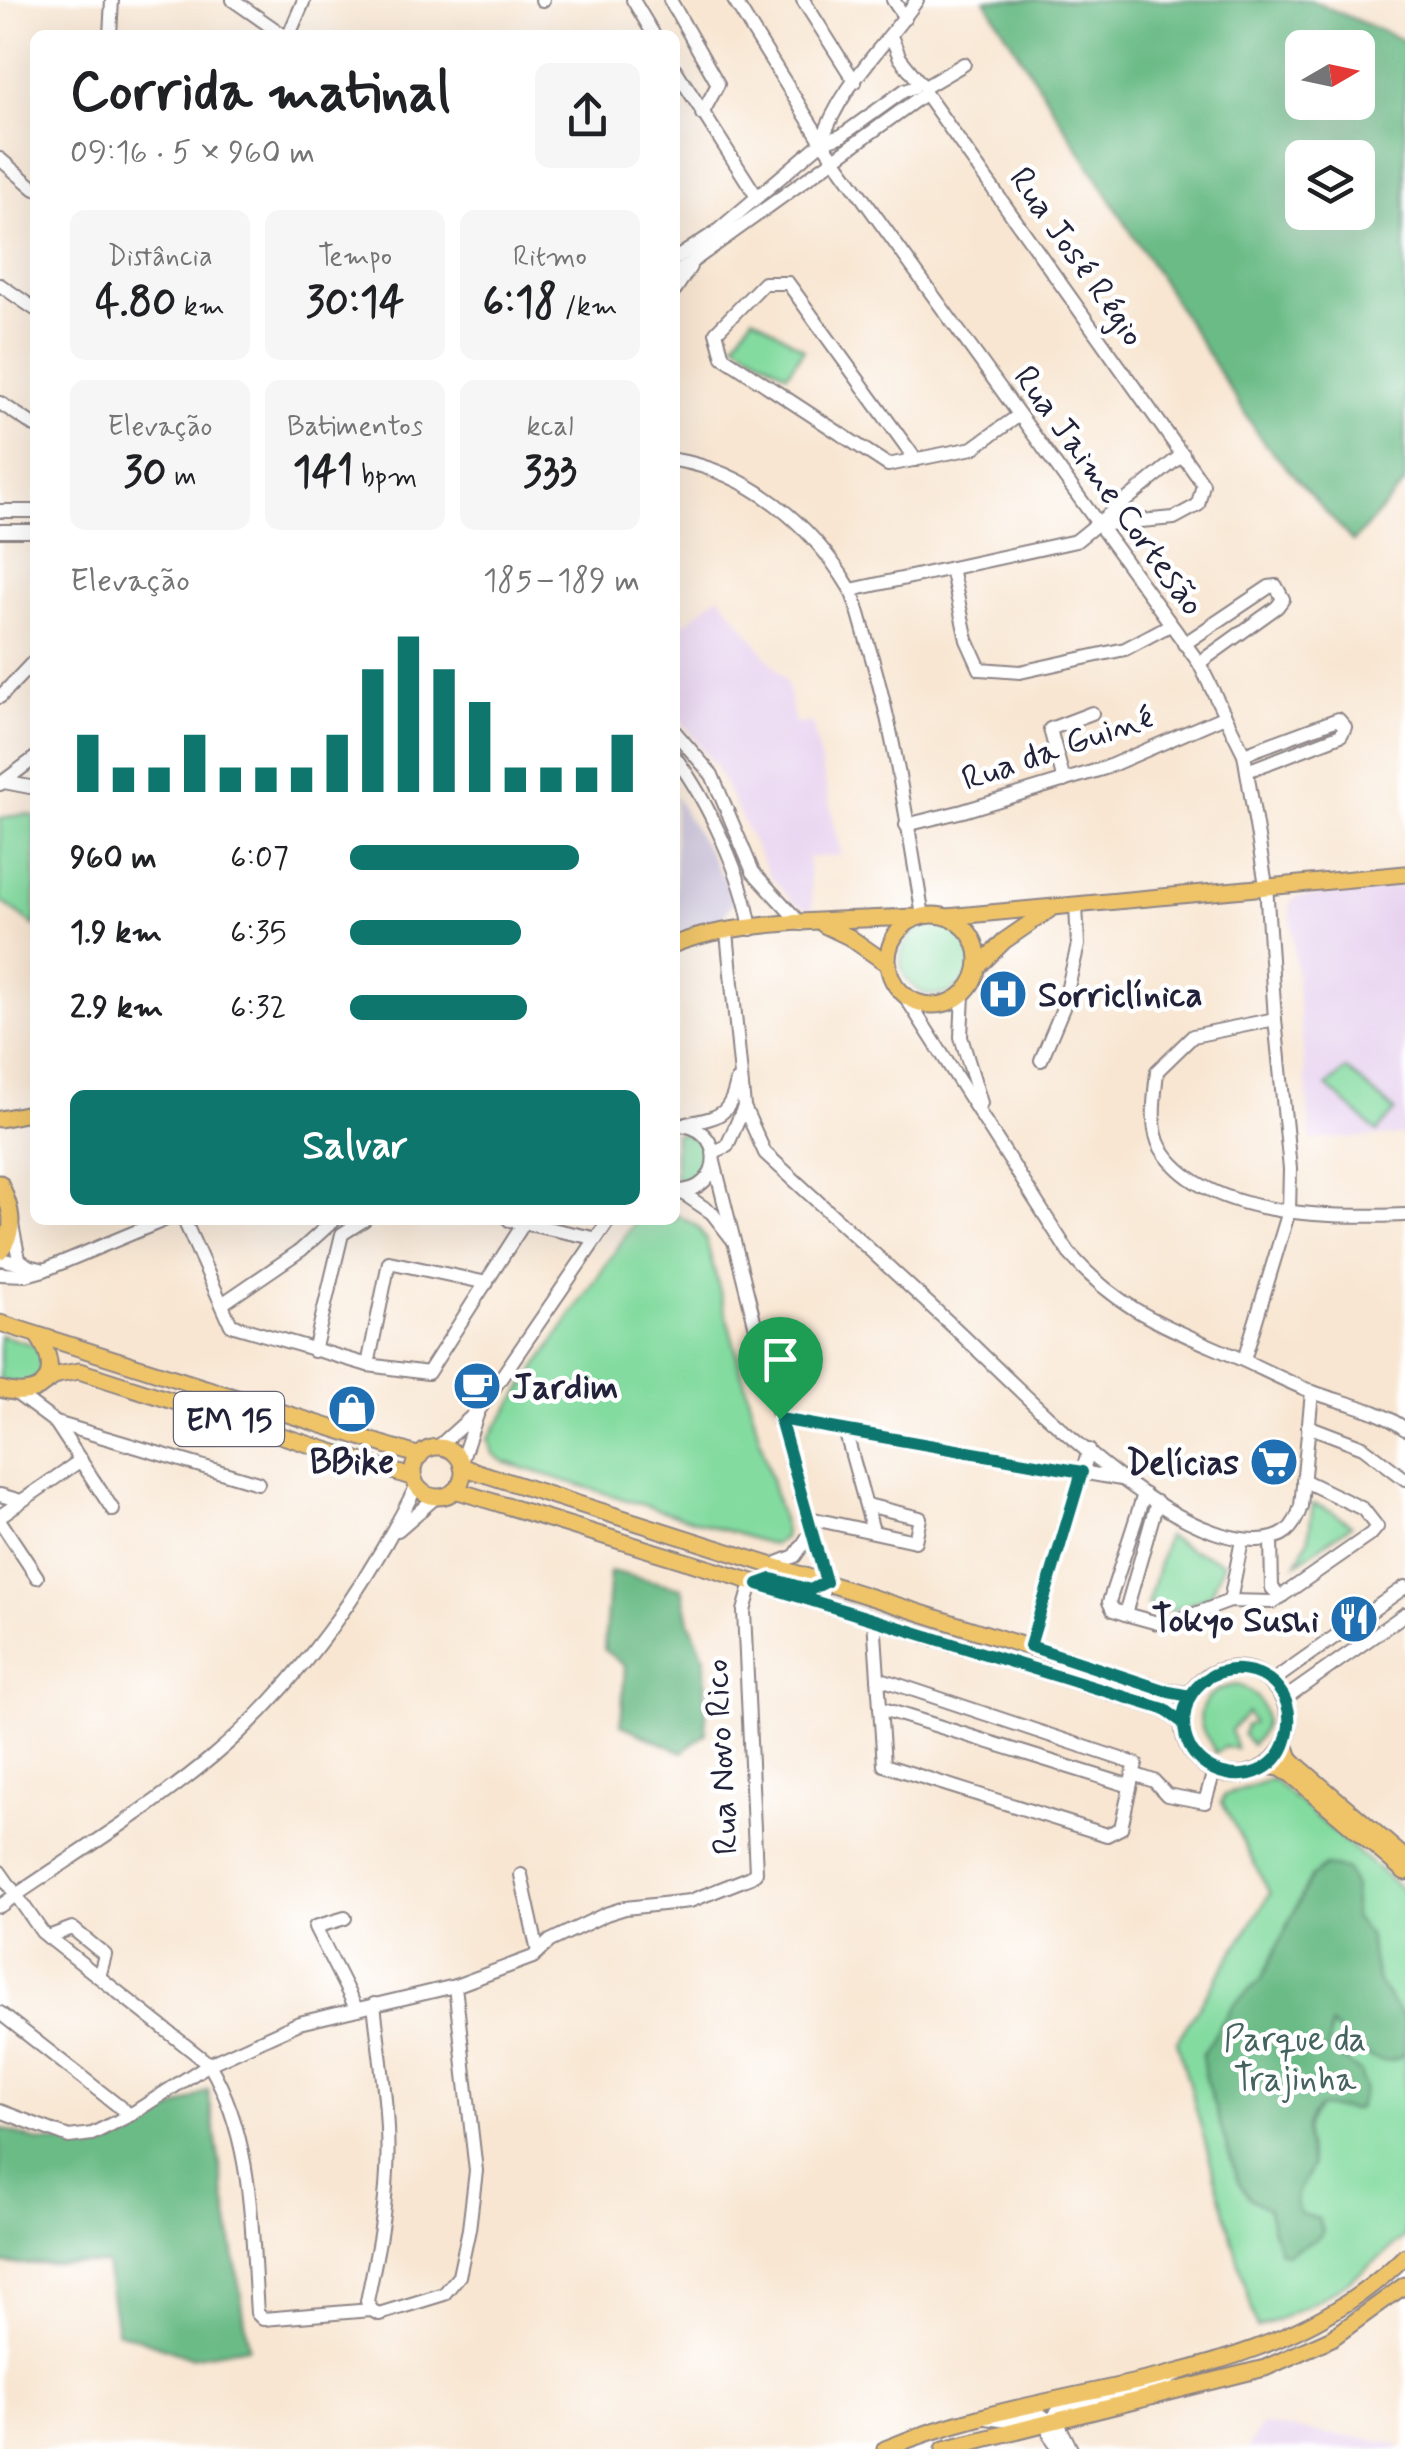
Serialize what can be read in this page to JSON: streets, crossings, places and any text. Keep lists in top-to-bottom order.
{
  "streets": {
    "main road": ["EM 15"],
    "street": [
      "Rua José Régio",
      "Rua Jaime Cortesão",
      "Rua da Guiné",
      "Rua Novo Rico"
    ]
  },
  "crossings": [
    ["Rua José Régio", "Rua Jaime Cortesão"],
    ["Rua Jaime Cortesão", "Rua da Guiné"]
  ],
  "parks": ["Parque da Trajinha"],
  "places": {
    "hospital": ["Sorriclínica"],
    "cafe": ["Jardim"],
    "shop": ["BBike"],
    "supermarket": ["Delícias"],
    "restaurant": ["Tokyo Sushi"]
  },
  "north": "right",
  "page": {
    "heading": ["Corrida matinal", "09:16 · 5 × 960 m"],
    "stats": [
      ["Distância", "4.80 km"],
      ["Tempo", "30:14"],
      ["Ritmo", "6:18 /km"],
      ["Elevação", "30 m"],
      ["Batimentos", "141 bpm"],
      ["kcal", "333"]
    ],
    "chart": ["Elevação", "185–189 m"],
    "list": [
      {
        "name": "960 m",
        "note": "6:07"
      },
      {
        "name": "1.9 km",
        "note": "6:35"
      },
      {
        "name": "2.9 km",
        "note": "6:32"
      }
    ],
    "buttons": "Salvar"
  }
}
